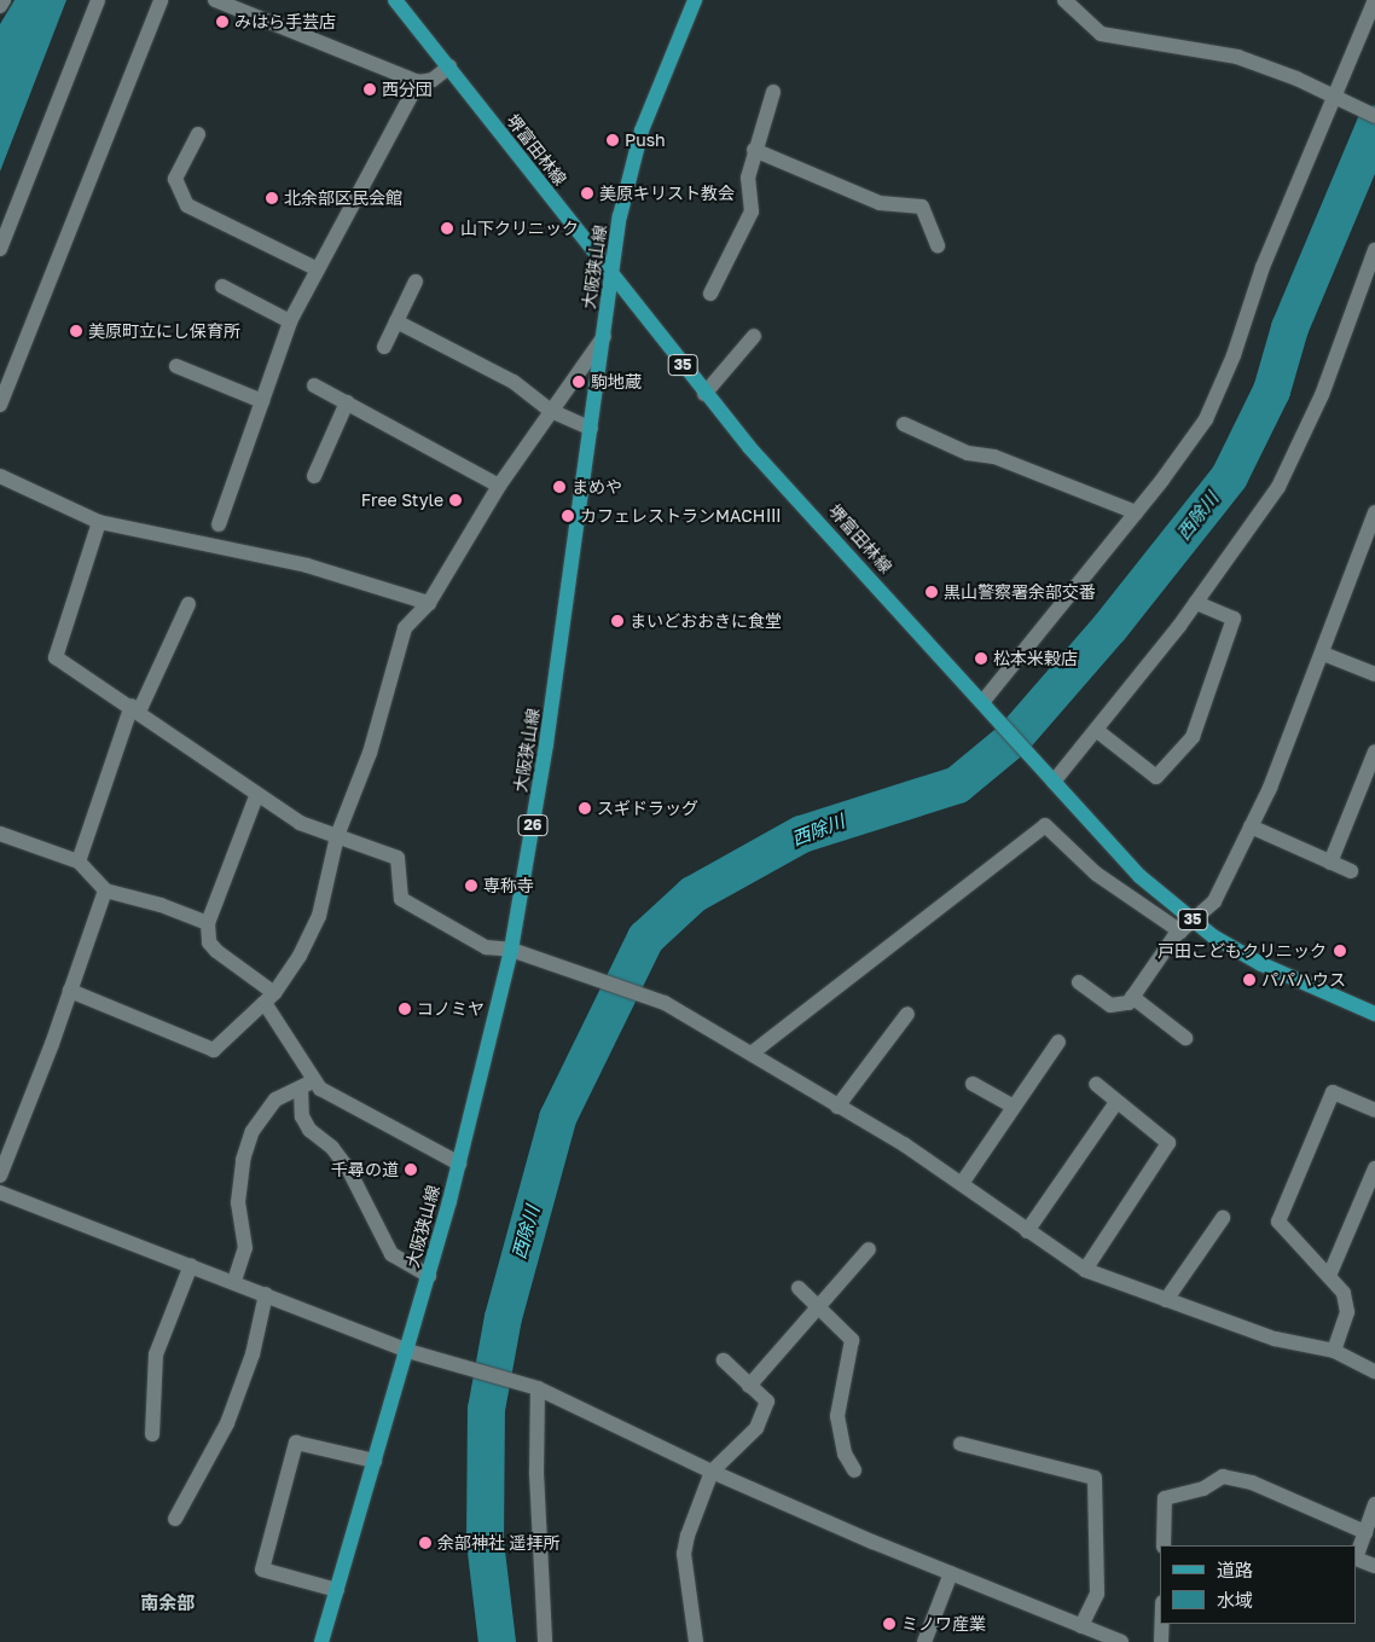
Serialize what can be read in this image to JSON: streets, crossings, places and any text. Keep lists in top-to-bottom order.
{
  "streets": {
    "main road": [
      "堺富田林線",
      "大阪狭山線",
      "35",
      "26"
    ]
  },
  "crossings": [
    ["堺富田林線", "大阪狭山線"]
  ],
  "districts": ["南余部"],
  "water": ["西除川"],
  "places": [
    "みはら手芸店",
    "西分団",
    "Push",
    "美原キリスト教会",
    "北余部区民会館",
    "山下クリニック",
    "美原町立にし保育所",
    "駒地蔵",
    "まめや",
    "Free Style",
    "カフェレストランMACHⅢ",
    "黒山警察署余部交番",
    "まいどおおきに食堂",
    "松本米穀店",
    "スギドラッグ",
    "専称寺",
    "戸田こどもクリニック",
    "パパハウス",
    "コノミヤ",
    "千尋の道",
    "余部神社 遥拝所",
    "ミノワ産業"
  ],
  "legend": ["道路", "水域"]
}
